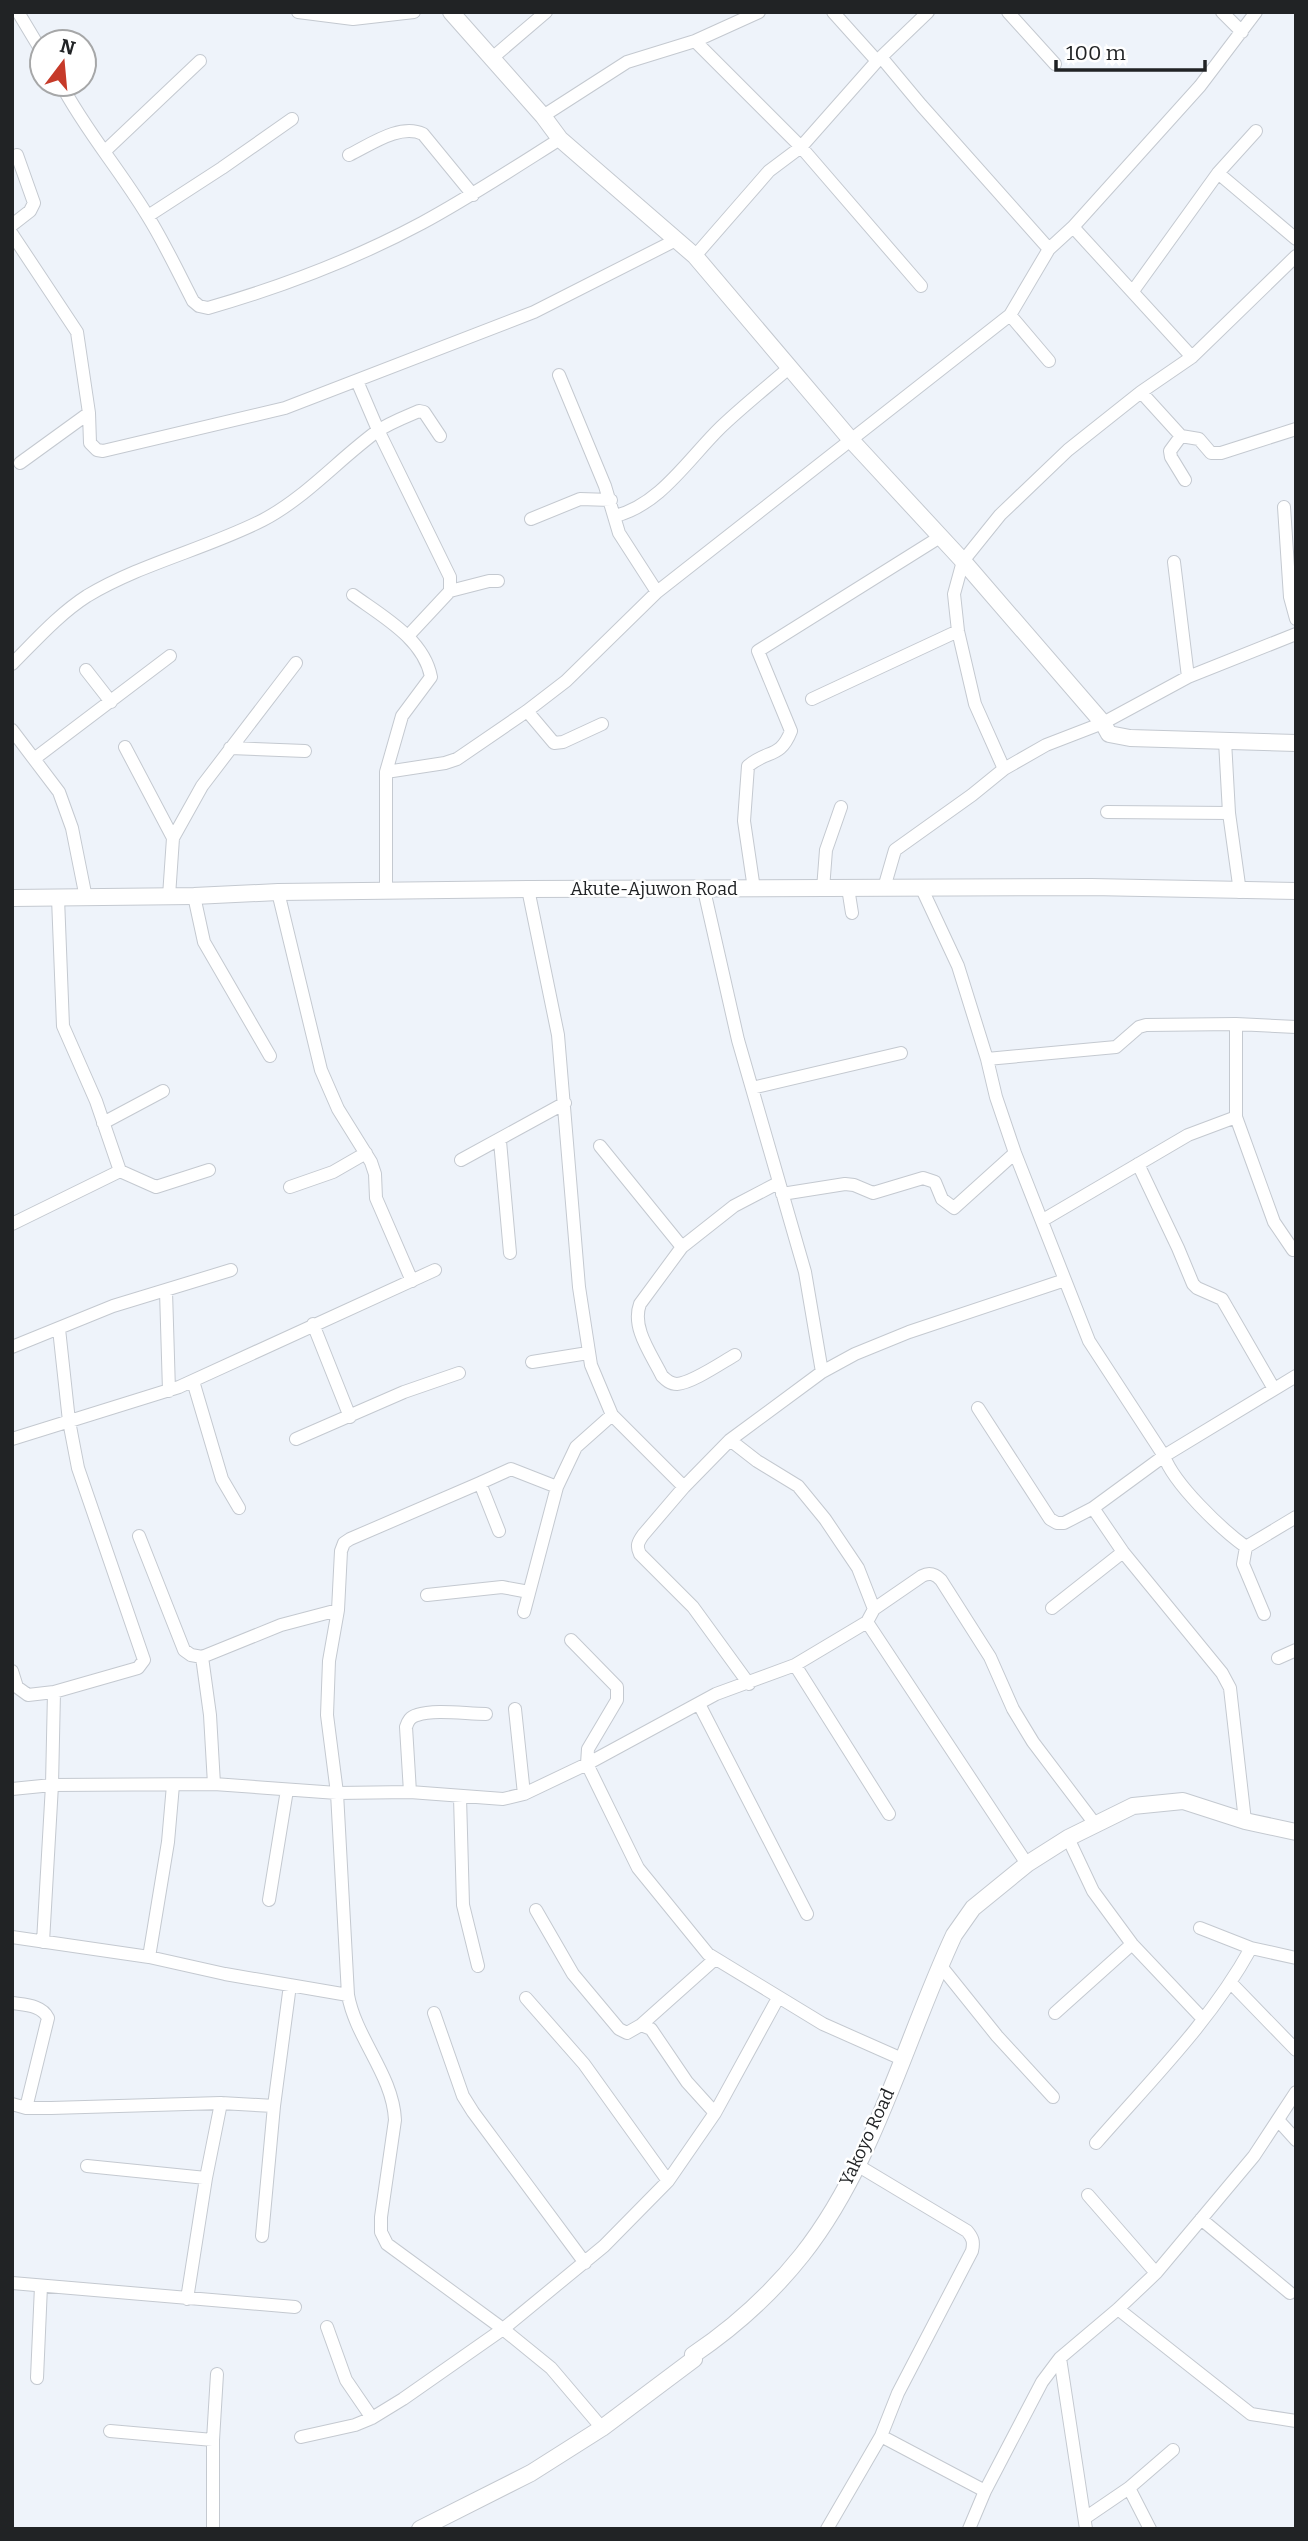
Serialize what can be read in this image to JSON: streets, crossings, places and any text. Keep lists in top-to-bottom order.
{
  "streets": {
    "main road": ["Akute-Ajuwon Road", "Yakoyo Road"]
  },
  "scale_bar": "100 m",
  "north": "top"
}
